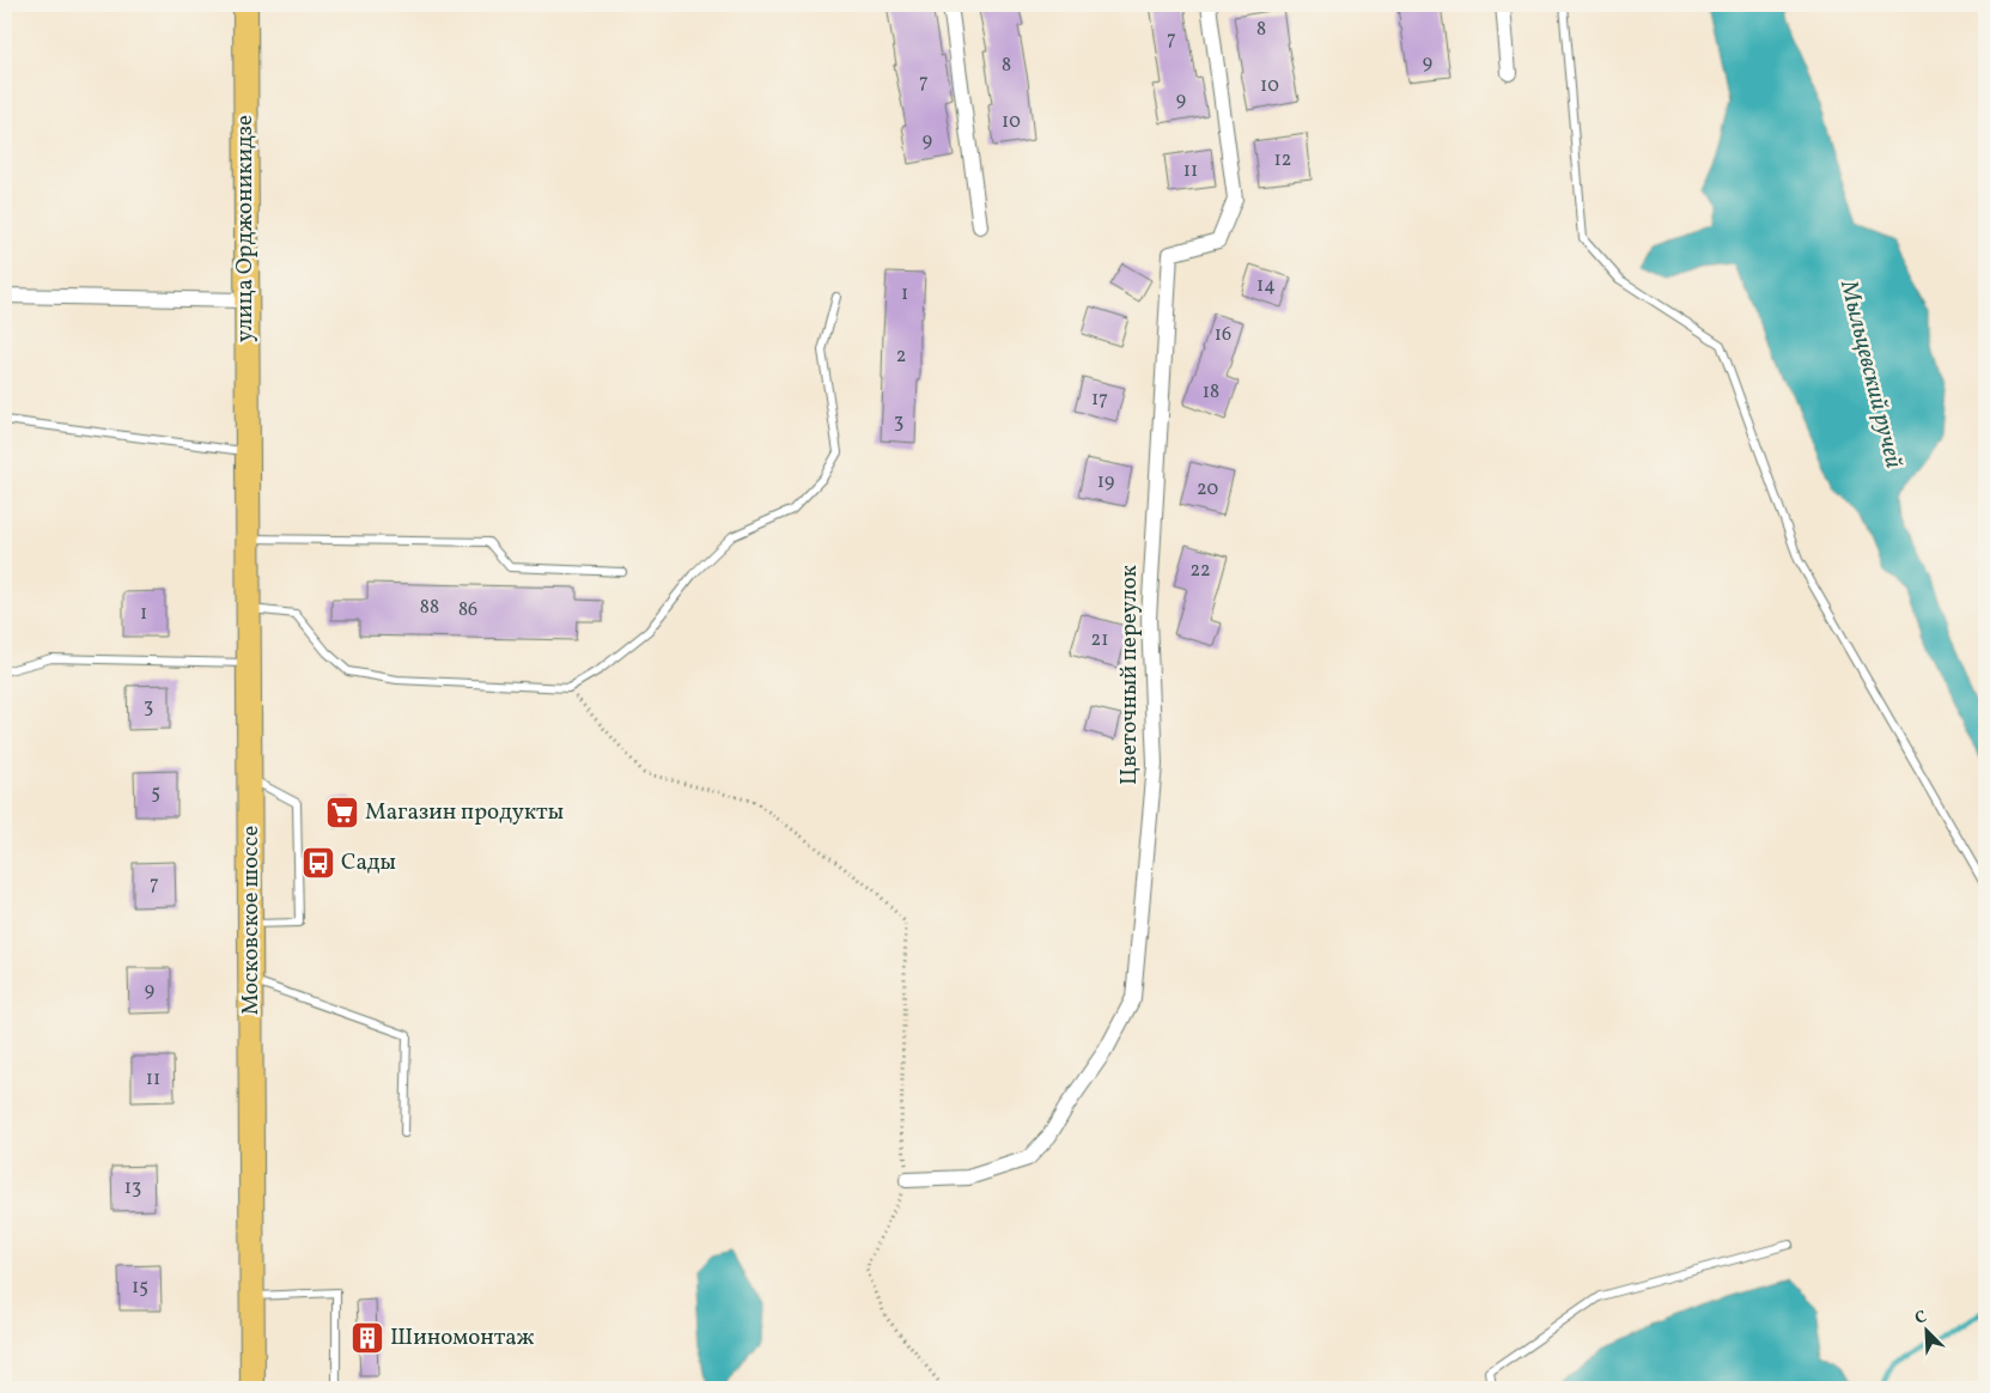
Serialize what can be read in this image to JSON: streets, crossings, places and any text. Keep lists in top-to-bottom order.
{
  "streets": {
    "main road": ["улица Орджоникидзе", "Московское шоссе"],
    "street": ["Цветочный переулок"]
  },
  "crossings": [
    ["улица Орджоникидзе", "Московское шоссе"]
  ],
  "water": ["Мыльцевский ручей"],
  "places": {
    "supermarket": ["Магазин продукты"],
    "bus stop": ["Сады"],
    "building": ["Шиномонтаж"]
  },
  "house_numbers": [
    "8",
    "7",
    "9",
    "8",
    "7",
    "10",
    "9",
    "10",
    "9",
    "12",
    "11",
    "14",
    "1",
    "16",
    "2",
    "18",
    "17",
    "3",
    "19",
    "20",
    "22",
    "88",
    "86",
    "1",
    "21",
    "3",
    "5",
    "7",
    "9",
    "11",
    "13",
    "15"
  ],
  "north": "top left"
}
